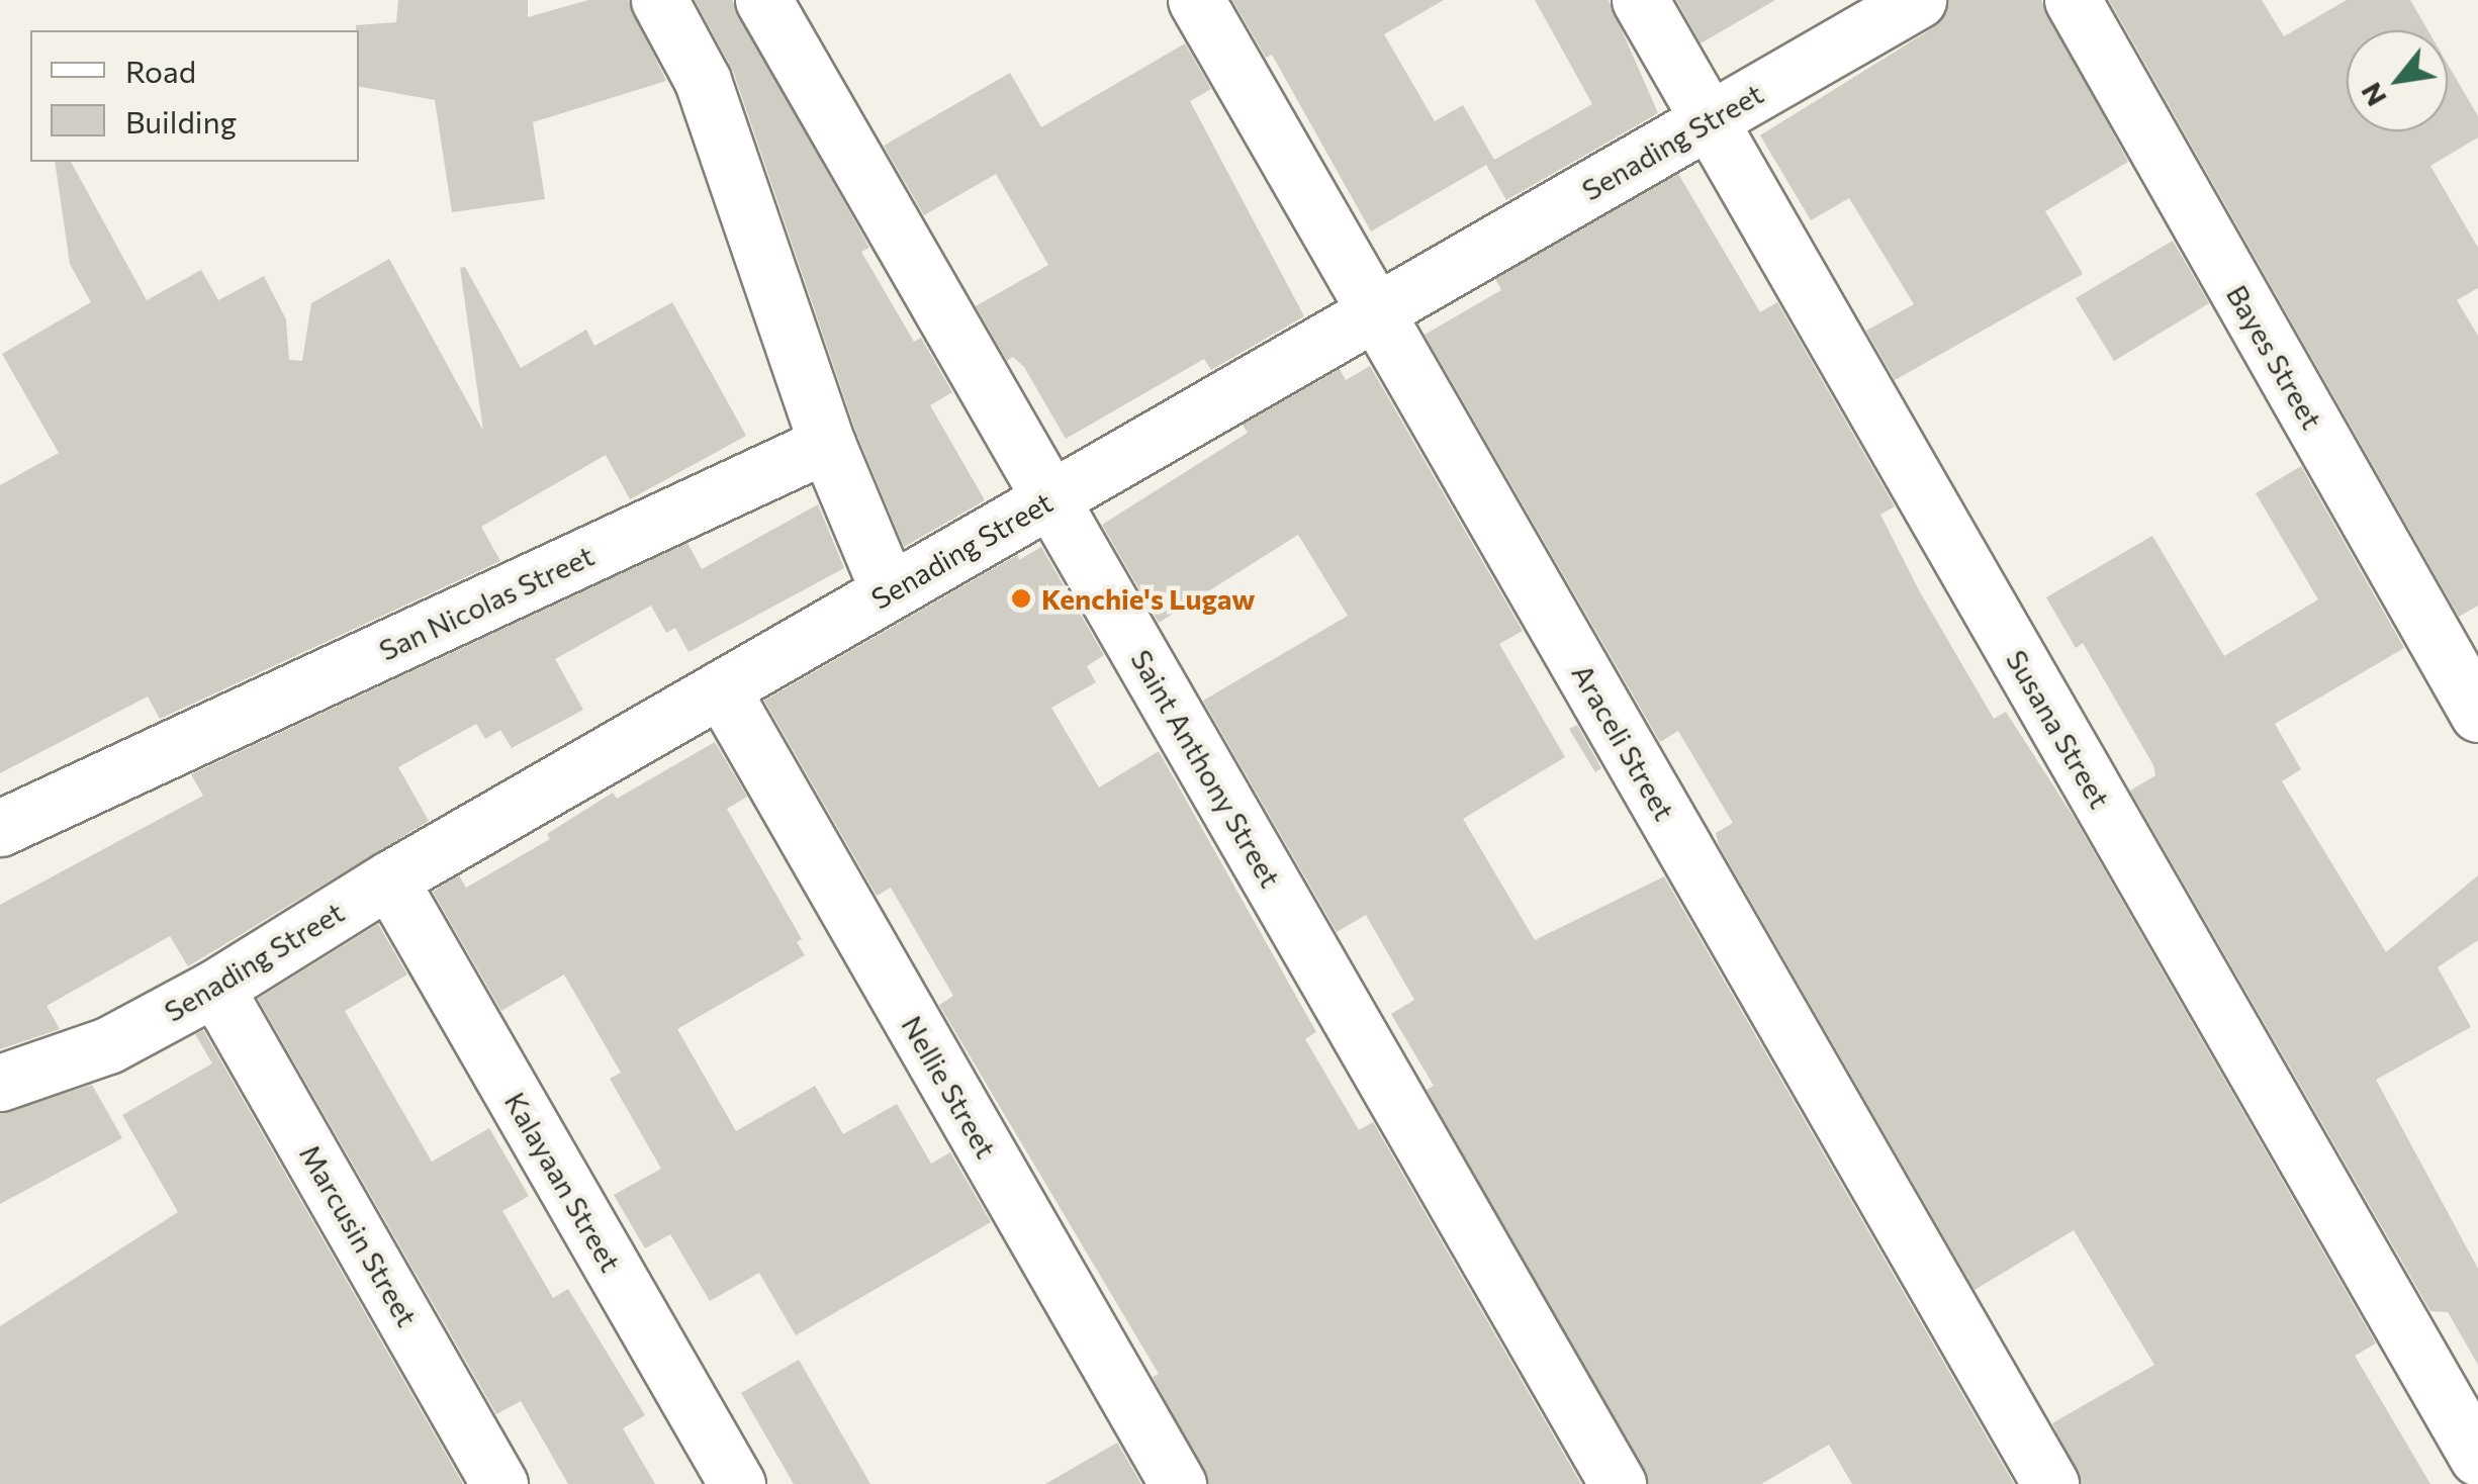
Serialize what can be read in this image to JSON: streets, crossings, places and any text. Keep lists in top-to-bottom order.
{
  "streets": {
    "street": [
      "Senading Street",
      "Bayes Street",
      "San Nicolas Street",
      "Susana Street",
      "Araceli Street",
      "Saint Anthony Street",
      "Nellie Street",
      "Kalayaan Street",
      "Marcusin Street"
    ]
  },
  "crossings": [
    ["Senading Street", "Susana Street"],
    ["Senading Street", "Araceli Street"],
    ["Senading Street", "Saint Anthony Street"],
    ["Senading Street", "Nellie Street"],
    ["Senading Street", "Kalayaan Street"],
    ["Senading Street", "Marcusin Street"]
  ],
  "places": ["Kenchie's Lugaw"],
  "legend": ["Road", "Building"],
  "north": "bottom left"
}
